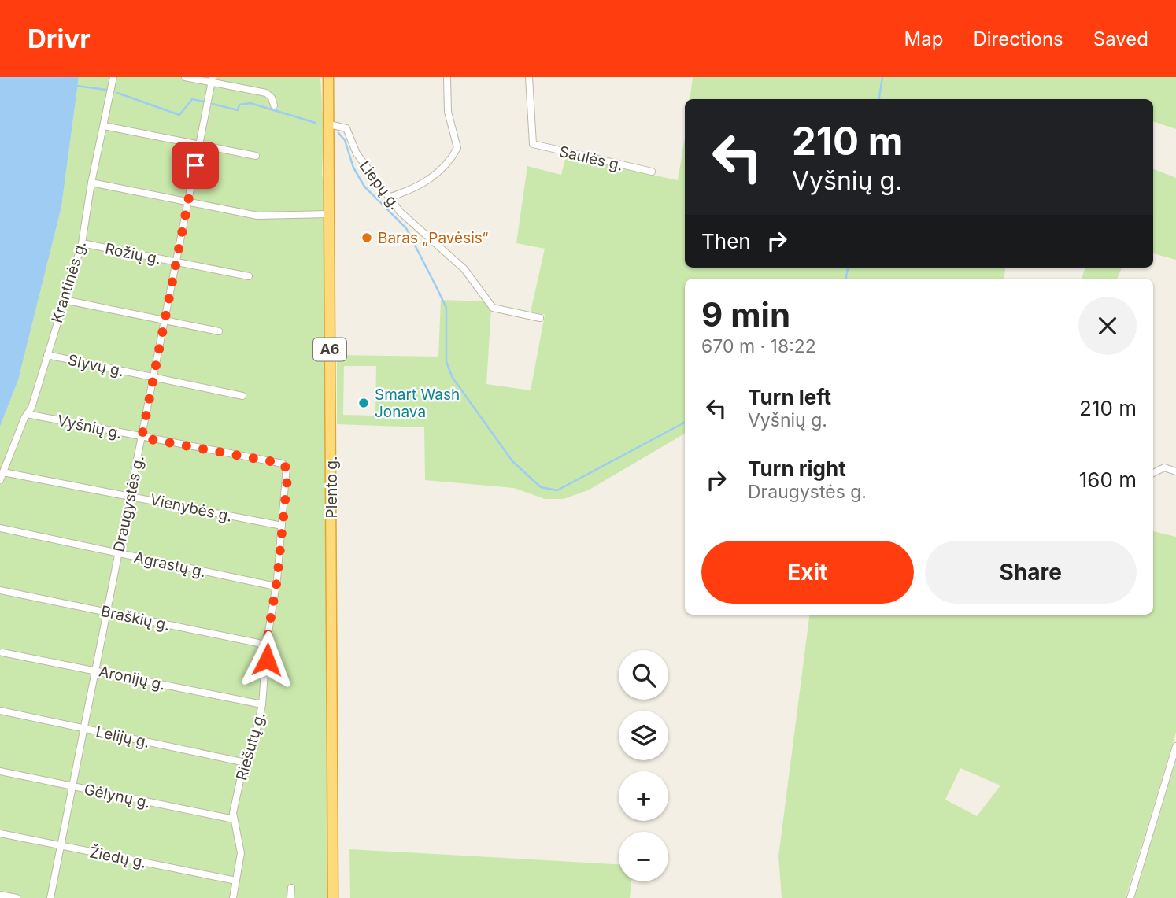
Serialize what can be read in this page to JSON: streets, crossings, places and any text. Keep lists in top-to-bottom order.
{
  "streets": {
    "highway": ["A6", "Plento g."],
    "street": [
      "Saulės g.",
      "Liepų g.",
      "Rožių g.",
      "Krantinės g.",
      "Slyvų g.",
      "Vyšnių g.",
      "Draugystės g.",
      "Vienybės g.",
      "Agrastų g.",
      "Braškių g.",
      "Aronijų g.",
      "Lelijų g.",
      "Riešutų g.",
      "Gėlynų g.",
      "Žiedų g."
    ]
  },
  "crossings": [
    ["Liepų g.", "Plento g."],
    ["Rožių g.", "Krantinės g."],
    ["Rožių g.", "Draugystės g."],
    ["Krantinės g.", "Slyvų g."],
    ["Krantinės g.", "Vyšnių g."],
    ["Krantinės g.", "Vienybės g."],
    ["Slyvų g.", "Draugystės g."],
    ["Vyšnių g.", "Draugystės g."],
    ["Vyšnių g.", "Riešutų g."],
    ["Draugystės g.", "Vienybės g."],
    ["Draugystės g.", "Agrastų g."],
    ["Draugystės g.", "Braškių g."],
    ["Draugystės g.", "Aronijų g."],
    ["Draugystės g.", "Lelijų g."],
    ["Draugystės g.", "Gėlynų g."],
    ["Draugystės g.", "Žiedų g."],
    ["Vienybės g.", "Riešutų g."],
    ["Agrastų g.", "Riešutų g."],
    ["Braškių g.", "Riešutų g."],
    ["Aronijų g.", "Riešutų g."],
    ["Lelijų g.", "Riešutų g."],
    ["Riešutų g.", "Gėlynų g."],
    ["Riešutų g.", "Žiedų g."]
  ],
  "places": ["Baras „Pavėsis“", "Smart Wash Jonava"],
  "page": {
    "header": "Drivr",
    "nav": ["Map", "Directions", "Saved"],
    "turn": ["210 m", "Vyšnių g."],
    "then": "Then",
    "heading": ["9 min", "670 m · 18:22"],
    "list": [
      {
        "name": "Turn left",
        "note": "Vyšnių g.",
        "value": "210 m"
      },
      {
        "name": "Turn right",
        "note": "Draugystės g.",
        "value": "160 m"
      }
    ],
    "buttons": ["Exit", "Share"],
    "map_buttons": ["+", "−"]
  }
}
